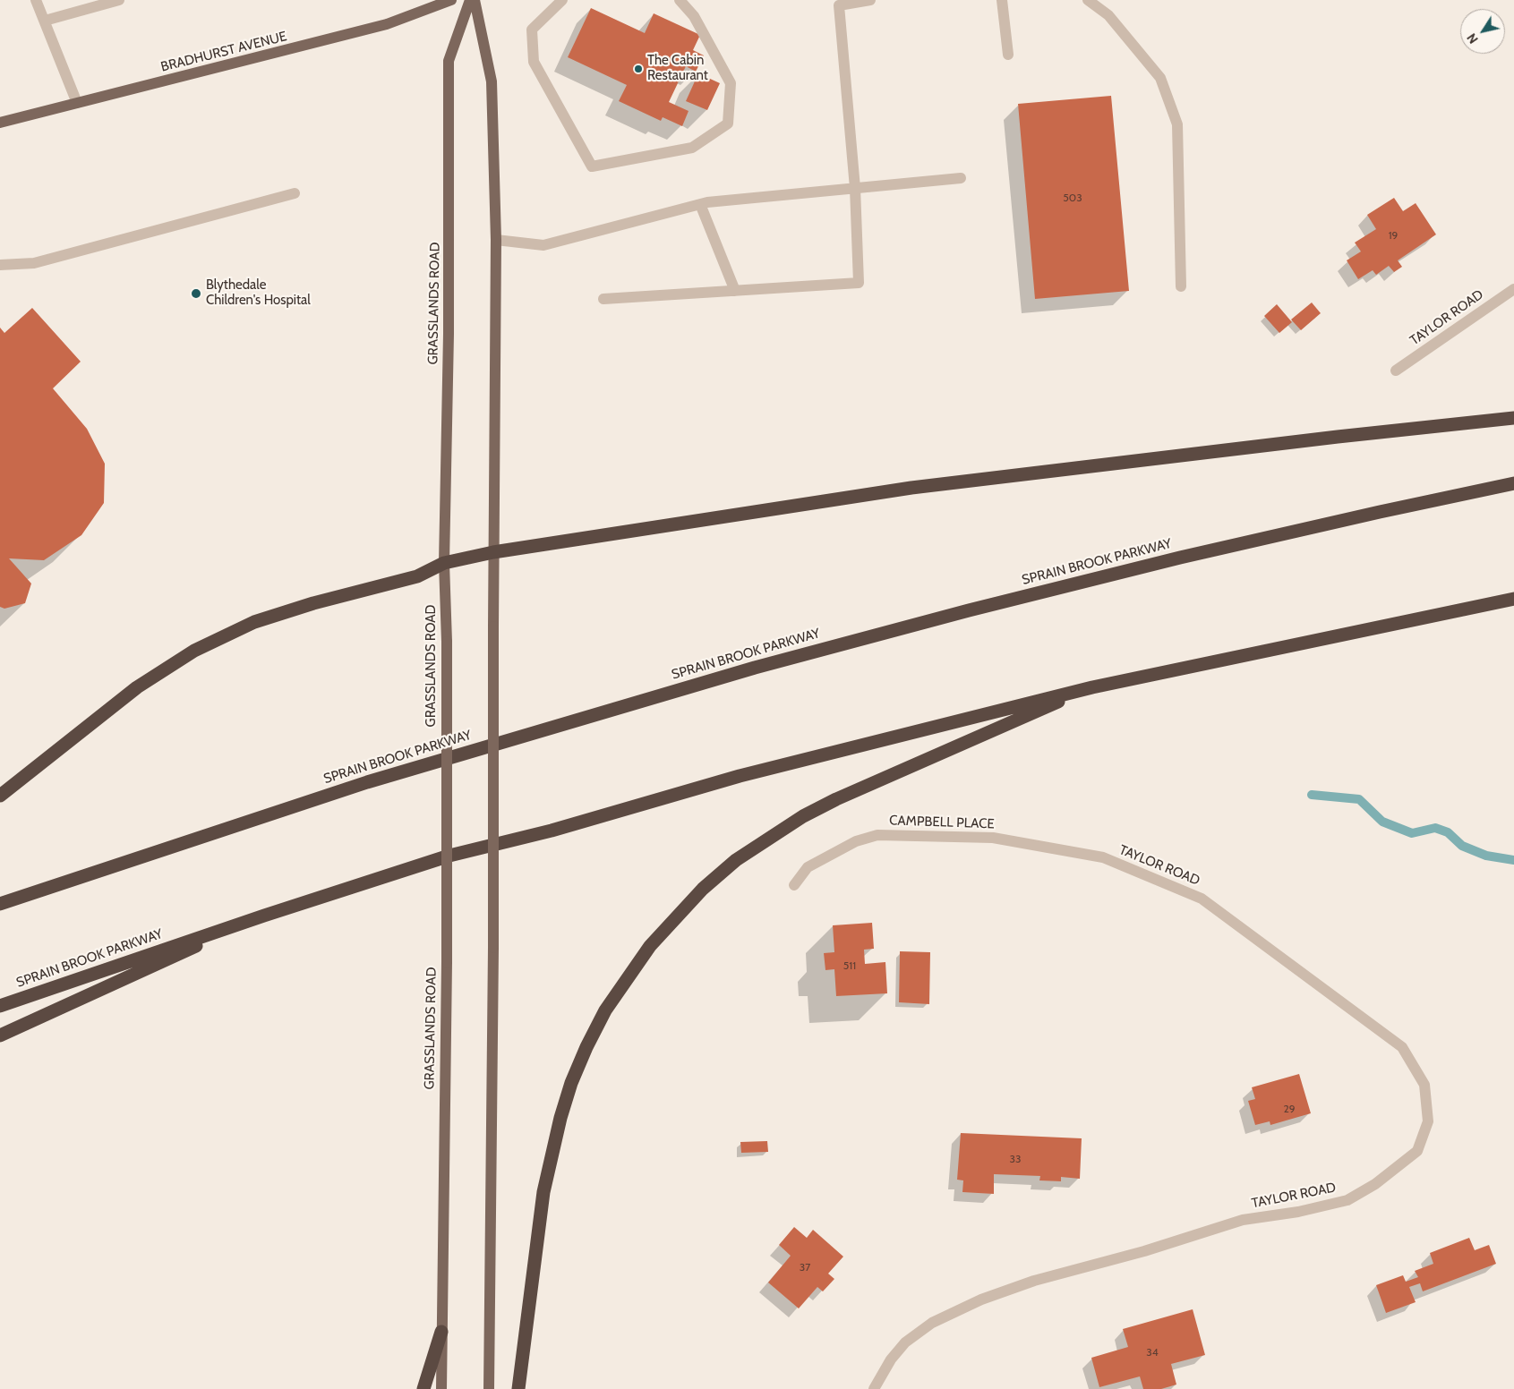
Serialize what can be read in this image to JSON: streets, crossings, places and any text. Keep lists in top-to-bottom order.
{
  "streets": {
    "highway": ["SPRAIN BROOK PARKWAY"],
    "main road": ["BRADHURST AVENUE", "GRASSLANDS ROAD"],
    "street": ["TAYLOR ROAD", "CAMPBELL PLACE"]
  },
  "crossings": [
    ["TAYLOR ROAD", "CAMPBELL PLACE"]
  ],
  "places": ["The Cabin Restaurant", "Blythedale Children's Hospital"],
  "house_numbers": [
    "503",
    "19",
    "511",
    "29",
    "33",
    "37",
    "34"
  ],
  "north": "bottom left"
}
